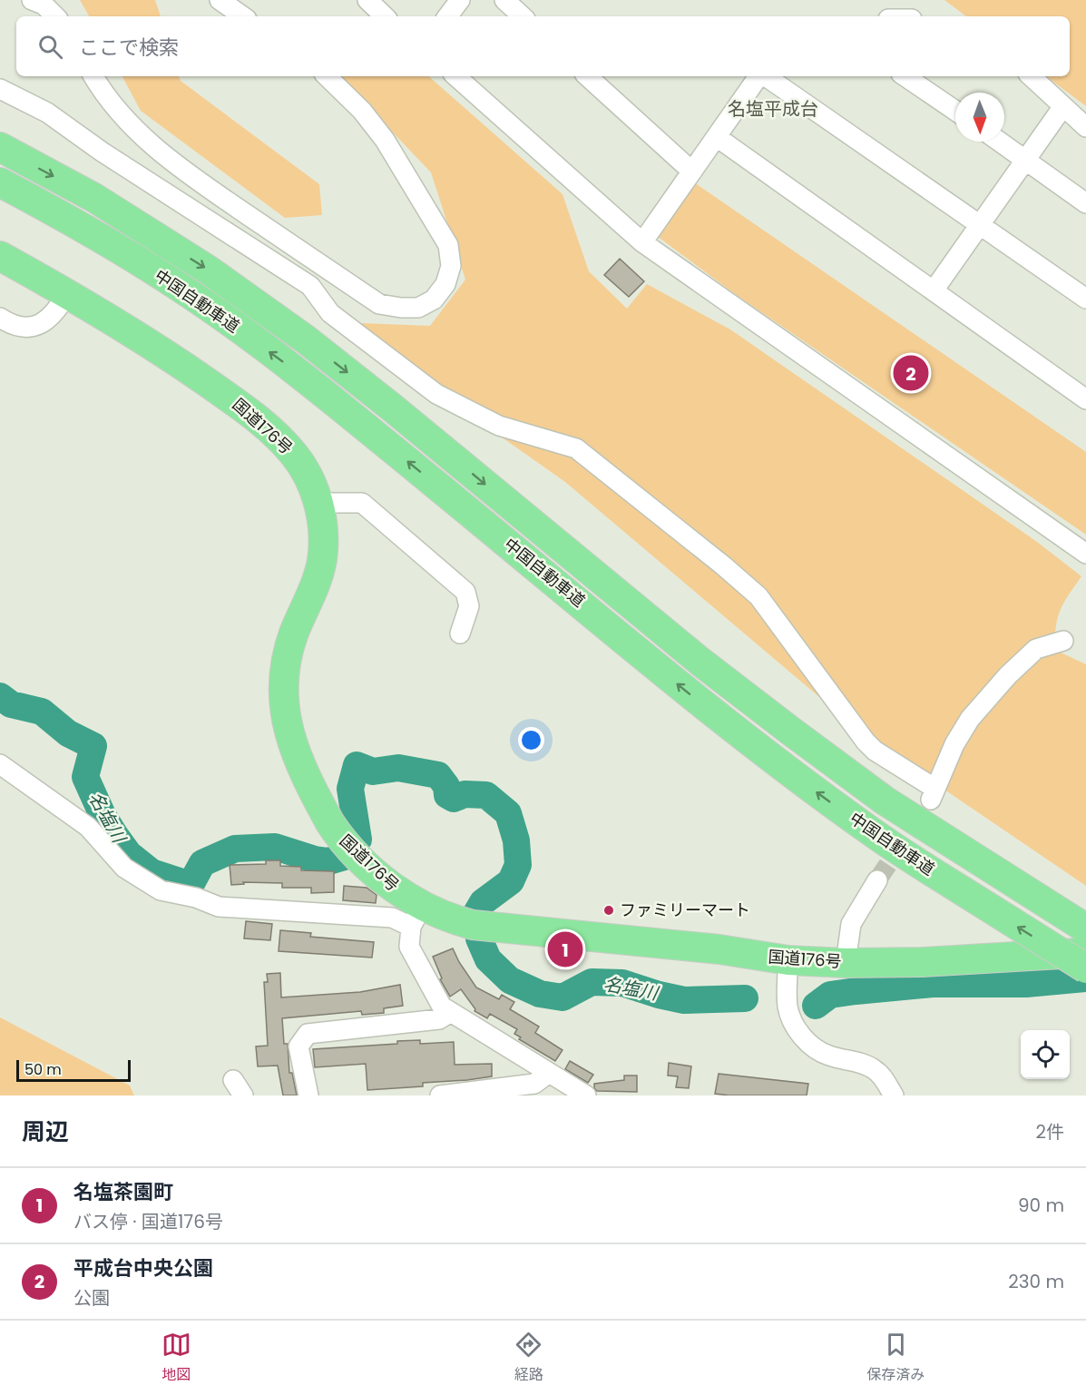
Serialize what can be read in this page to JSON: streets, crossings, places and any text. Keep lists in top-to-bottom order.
{
  "streets": {
    "highway": ["中国自動車道", "国道176号"]
  },
  "districts": ["名塩平成台"],
  "water": ["名塩川"],
  "places": ["ファミリーマート"],
  "scale_bar": "50 m",
  "north": "bottom",
  "page": {
    "search": "ここで検索",
    "pins": ["2", "1"],
    "scale": "50 m",
    "heading": ["周辺", "2件"],
    "list": [
      {
        "mark": "1",
        "name": "名塩茶園町",
        "note": "バス停 · 国道176号",
        "value": "90 m"
      },
      {
        "mark": "2",
        "name": "平成台中央公園",
        "note": "公園",
        "value": "230 m"
      }
    ],
    "nav": ["地図", "経路", "保存済み"]
  }
}
